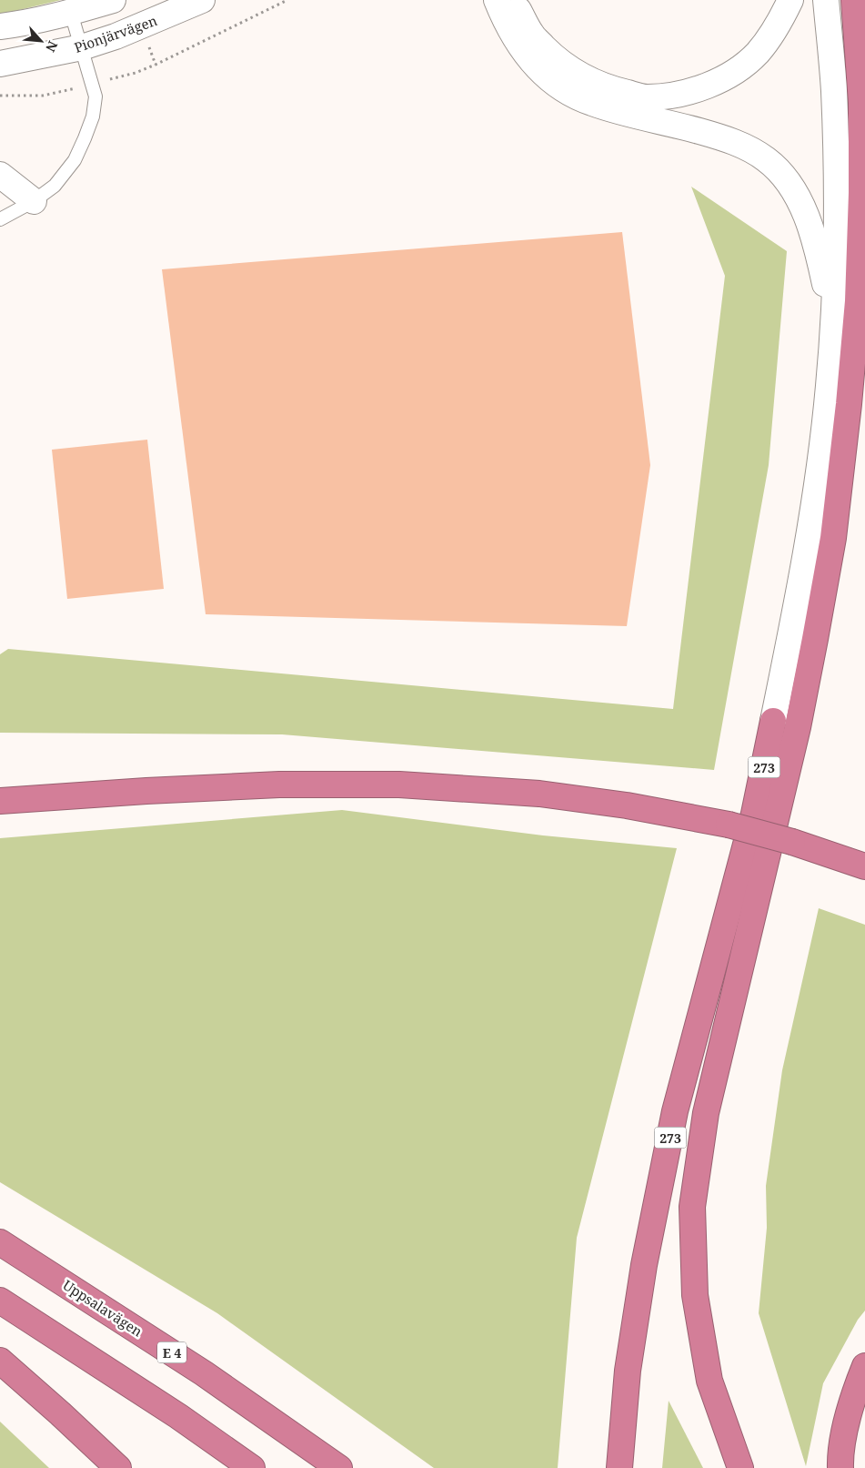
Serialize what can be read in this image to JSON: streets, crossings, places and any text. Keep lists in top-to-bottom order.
{
  "streets": {
    "highway": ["273", "Uppsalavägen", "E 4"],
    "main road": ["Pionjärvägen"]
  },
  "north": "bottom right"
}
